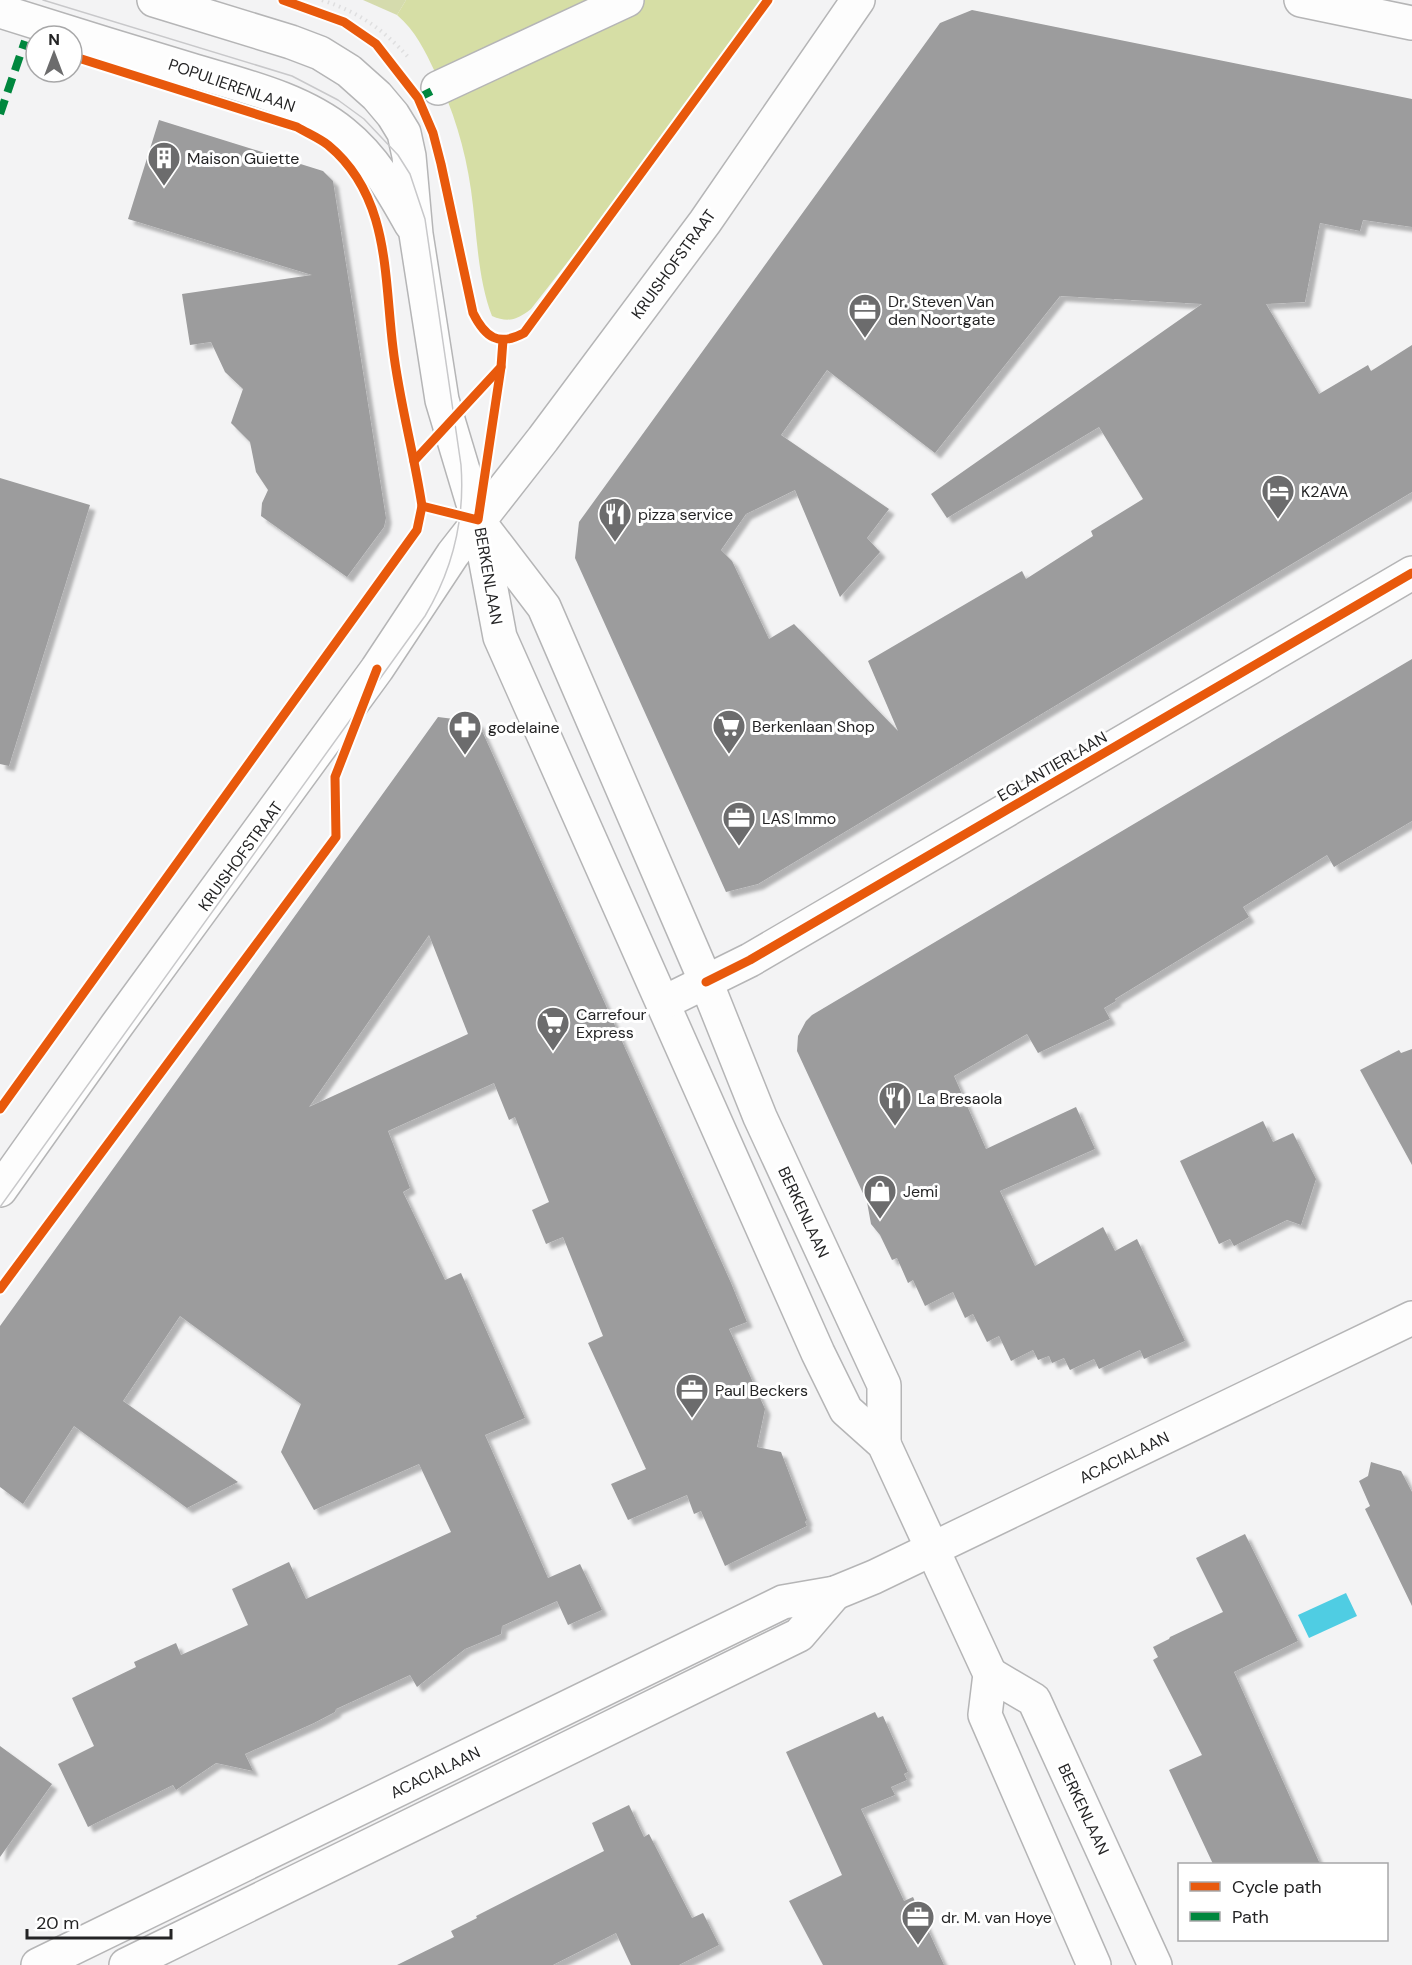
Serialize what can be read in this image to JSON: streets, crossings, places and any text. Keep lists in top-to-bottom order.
{
  "streets": {
    "street": [
      "POPULIERENLAAN",
      "KRUISHOFSTRAAT",
      "BERKENLAAN",
      "EGLANTIERLAAN",
      "ACACIALAAN"
    ]
  },
  "crossings": [
    ["KRUISHOFSTRAAT", "BERKENLAAN"],
    ["BERKENLAAN", "EGLANTIERLAAN"],
    ["BERKENLAAN", "ACACIALAAN"]
  ],
  "places": {
    "building": ["Maison Guiette"],
    "office": [
      "Dr. Steven Van den Noortgate",
      "LAS Immo",
      "Paul Beckers",
      "dr. M. van Hoye"
    ],
    "hotel": ["K2AVA"],
    "restaurant": ["pizza service", "La Bresaola"],
    "supermarket": ["Berkenlaan Shop", "Carrefour Express"],
    "pharmacy": ["godelaine"],
    "shop": ["Jemi"]
  },
  "legend": ["Cycle path", "Path"],
  "scale_bar": "20 m",
  "north": "top"
}
